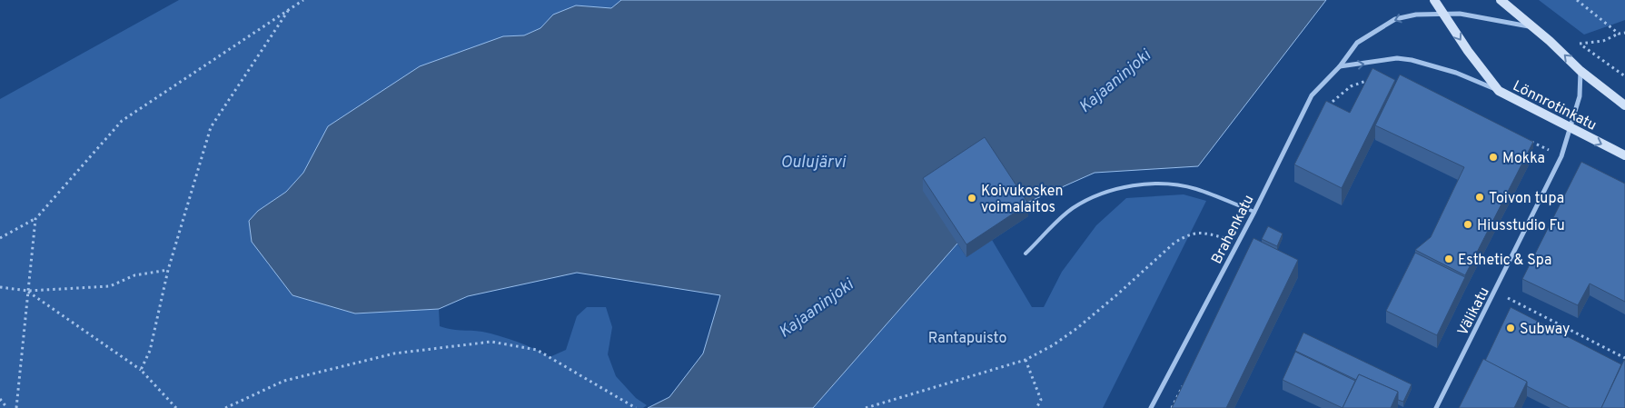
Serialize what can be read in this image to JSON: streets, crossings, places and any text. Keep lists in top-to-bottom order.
{
  "streets": {
    "main road": ["Lönnrotinkatu"],
    "street": ["Brahenkatu", "Välikatu"]
  },
  "crossings": [
    ["Lönnrotinkatu", "Brahenkatu"],
    ["Lönnrotinkatu", "Välikatu"]
  ],
  "water": ["Kajaaninjoki", "Oulujärvi"],
  "parks": ["Rantapuisto"],
  "places": [
    "Mokka",
    "Toivon tupa",
    "Koivukosken voimalaitos",
    "Hiusstudio Fu",
    "Esthetic & Spa",
    "Subway"
  ]
}
